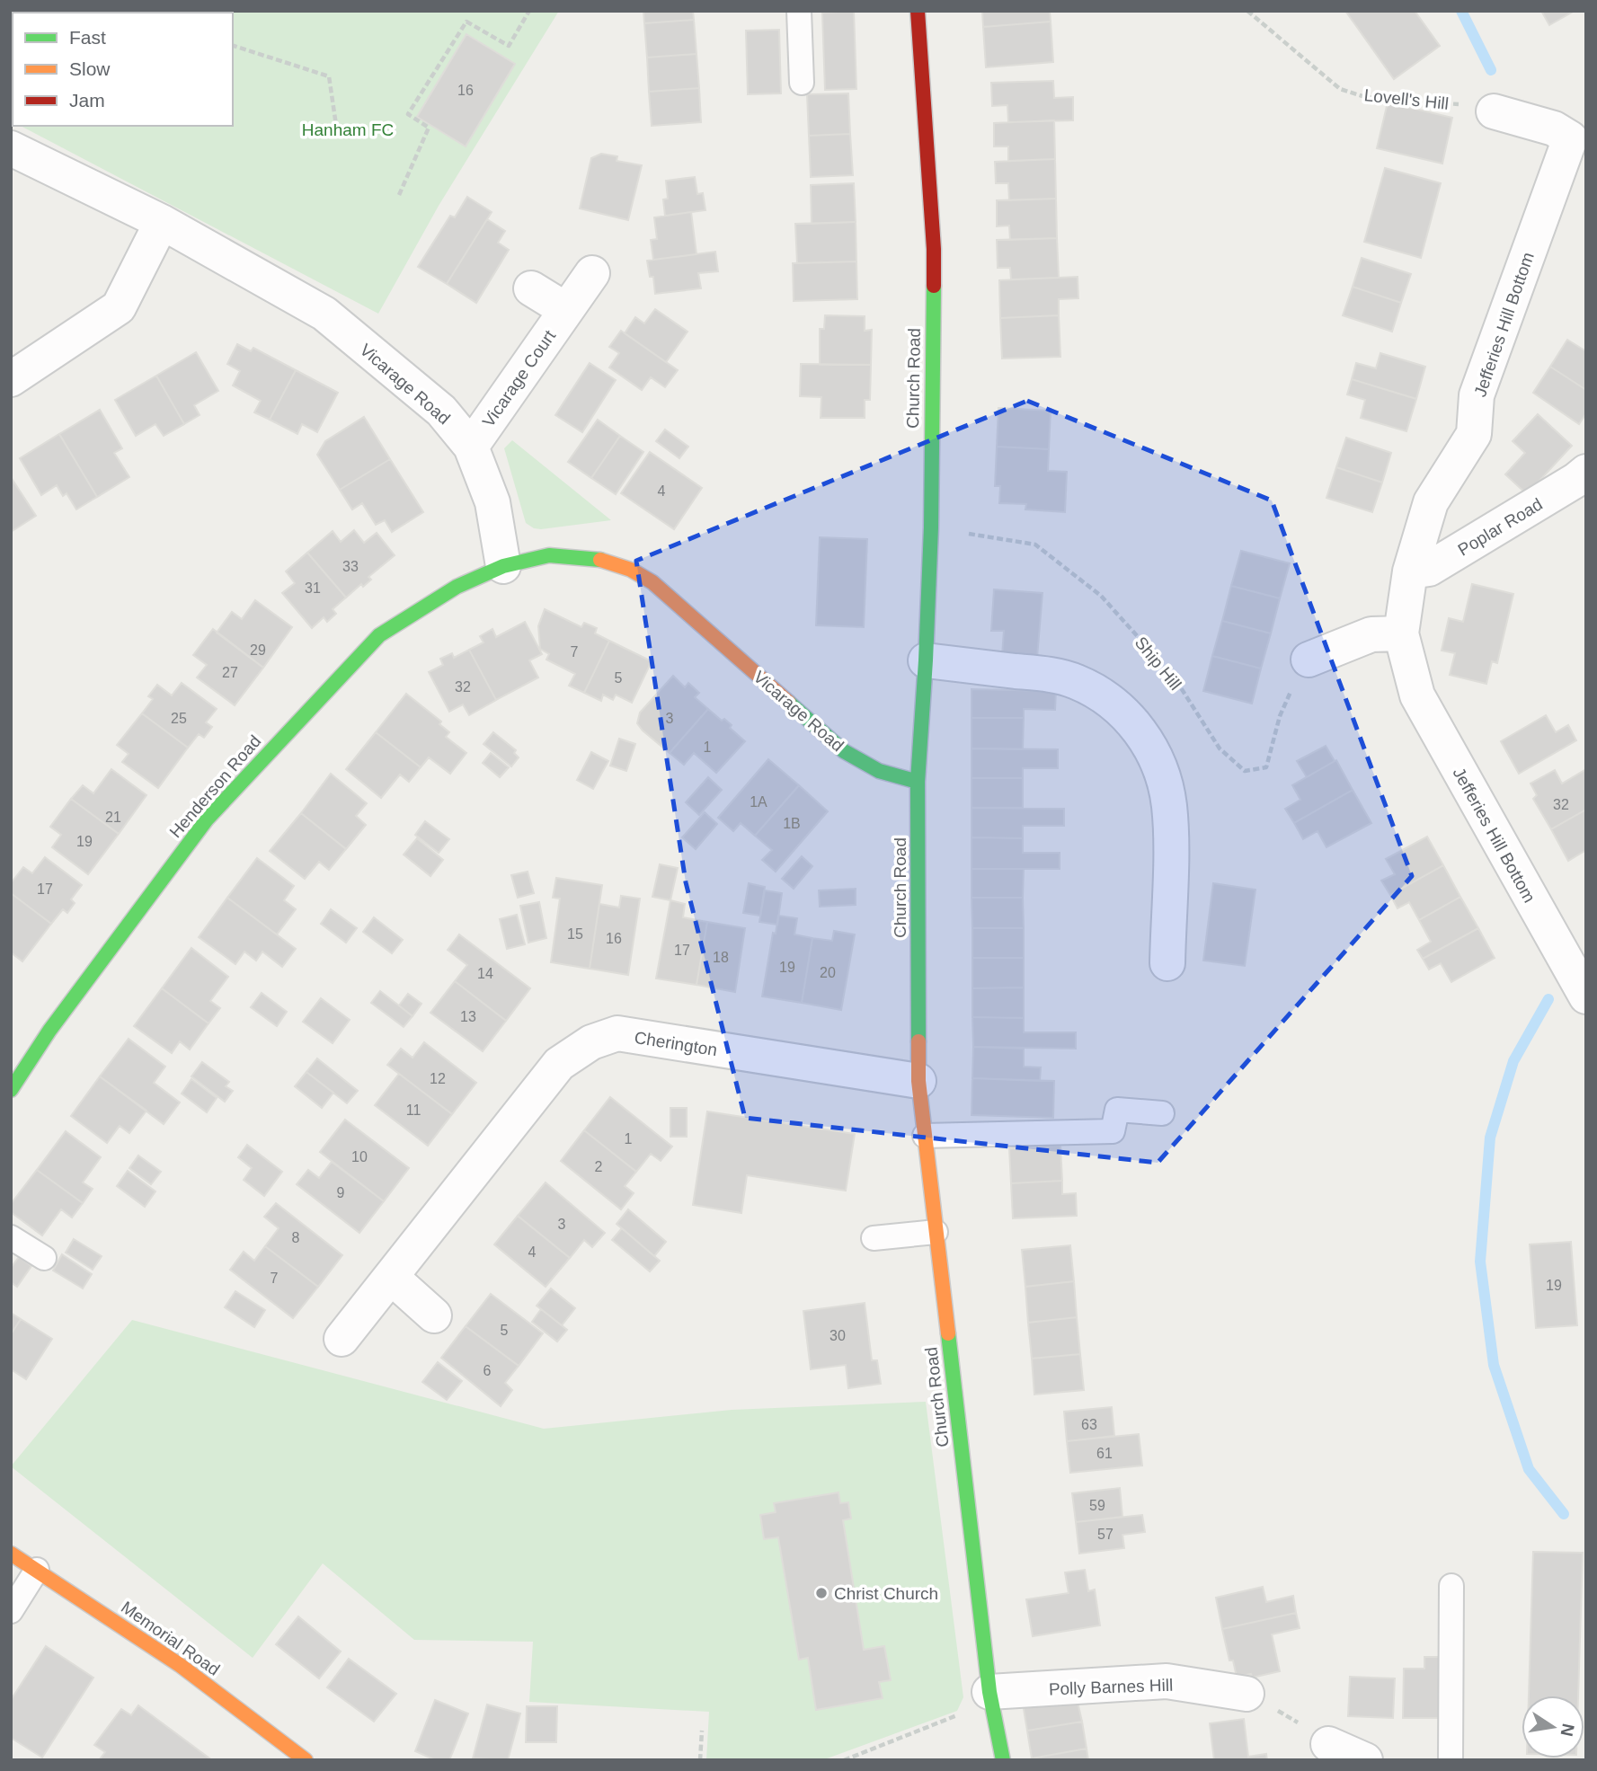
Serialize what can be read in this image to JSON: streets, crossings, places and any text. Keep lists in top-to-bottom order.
{
  "streets": {
    "street": [
      "Jefferies Hill Bottom",
      "Vicarage Court",
      "Church Road",
      "Vicarage Road",
      "Poplar Road",
      "Henderson Road",
      "Cherington",
      "Memorial Road",
      "Polly Barnes Hill"
    ],
    "path": ["Lovell's Hill", "Ship Hill"]
  },
  "crossings": [
    ["Lovell's Hill", "Jefferies Hill Bottom"],
    ["Jefferies Hill Bottom", "Poplar Road"],
    ["Vicarage Court", "Vicarage Road"],
    ["Church Road", "Vicarage Road"],
    ["Church Road", "Ship Hill"],
    ["Church Road", "Cherington"],
    ["Church Road", "Polly Barnes Hill"],
    ["Vicarage Road", "Henderson Road"]
  ],
  "parks": ["Hanham FC"],
  "places": ["Christ Church"],
  "house_numbers": [
    "16",
    "4",
    "33",
    "31",
    "29",
    "7",
    "27",
    "5",
    "32",
    "25",
    "3",
    "1",
    "1A",
    "32",
    "21",
    "1B",
    "19",
    "17",
    "15",
    "16",
    "17",
    "18",
    "19",
    "20",
    "14",
    "13",
    "12",
    "11",
    "1",
    "10",
    "2",
    "9",
    "3",
    "8",
    "4",
    "7",
    "19",
    "5",
    "30",
    "6",
    "63",
    "61",
    "59",
    "57"
  ],
  "legend": ["Fast", "Slow", "Jam"],
  "north": "right"
}
